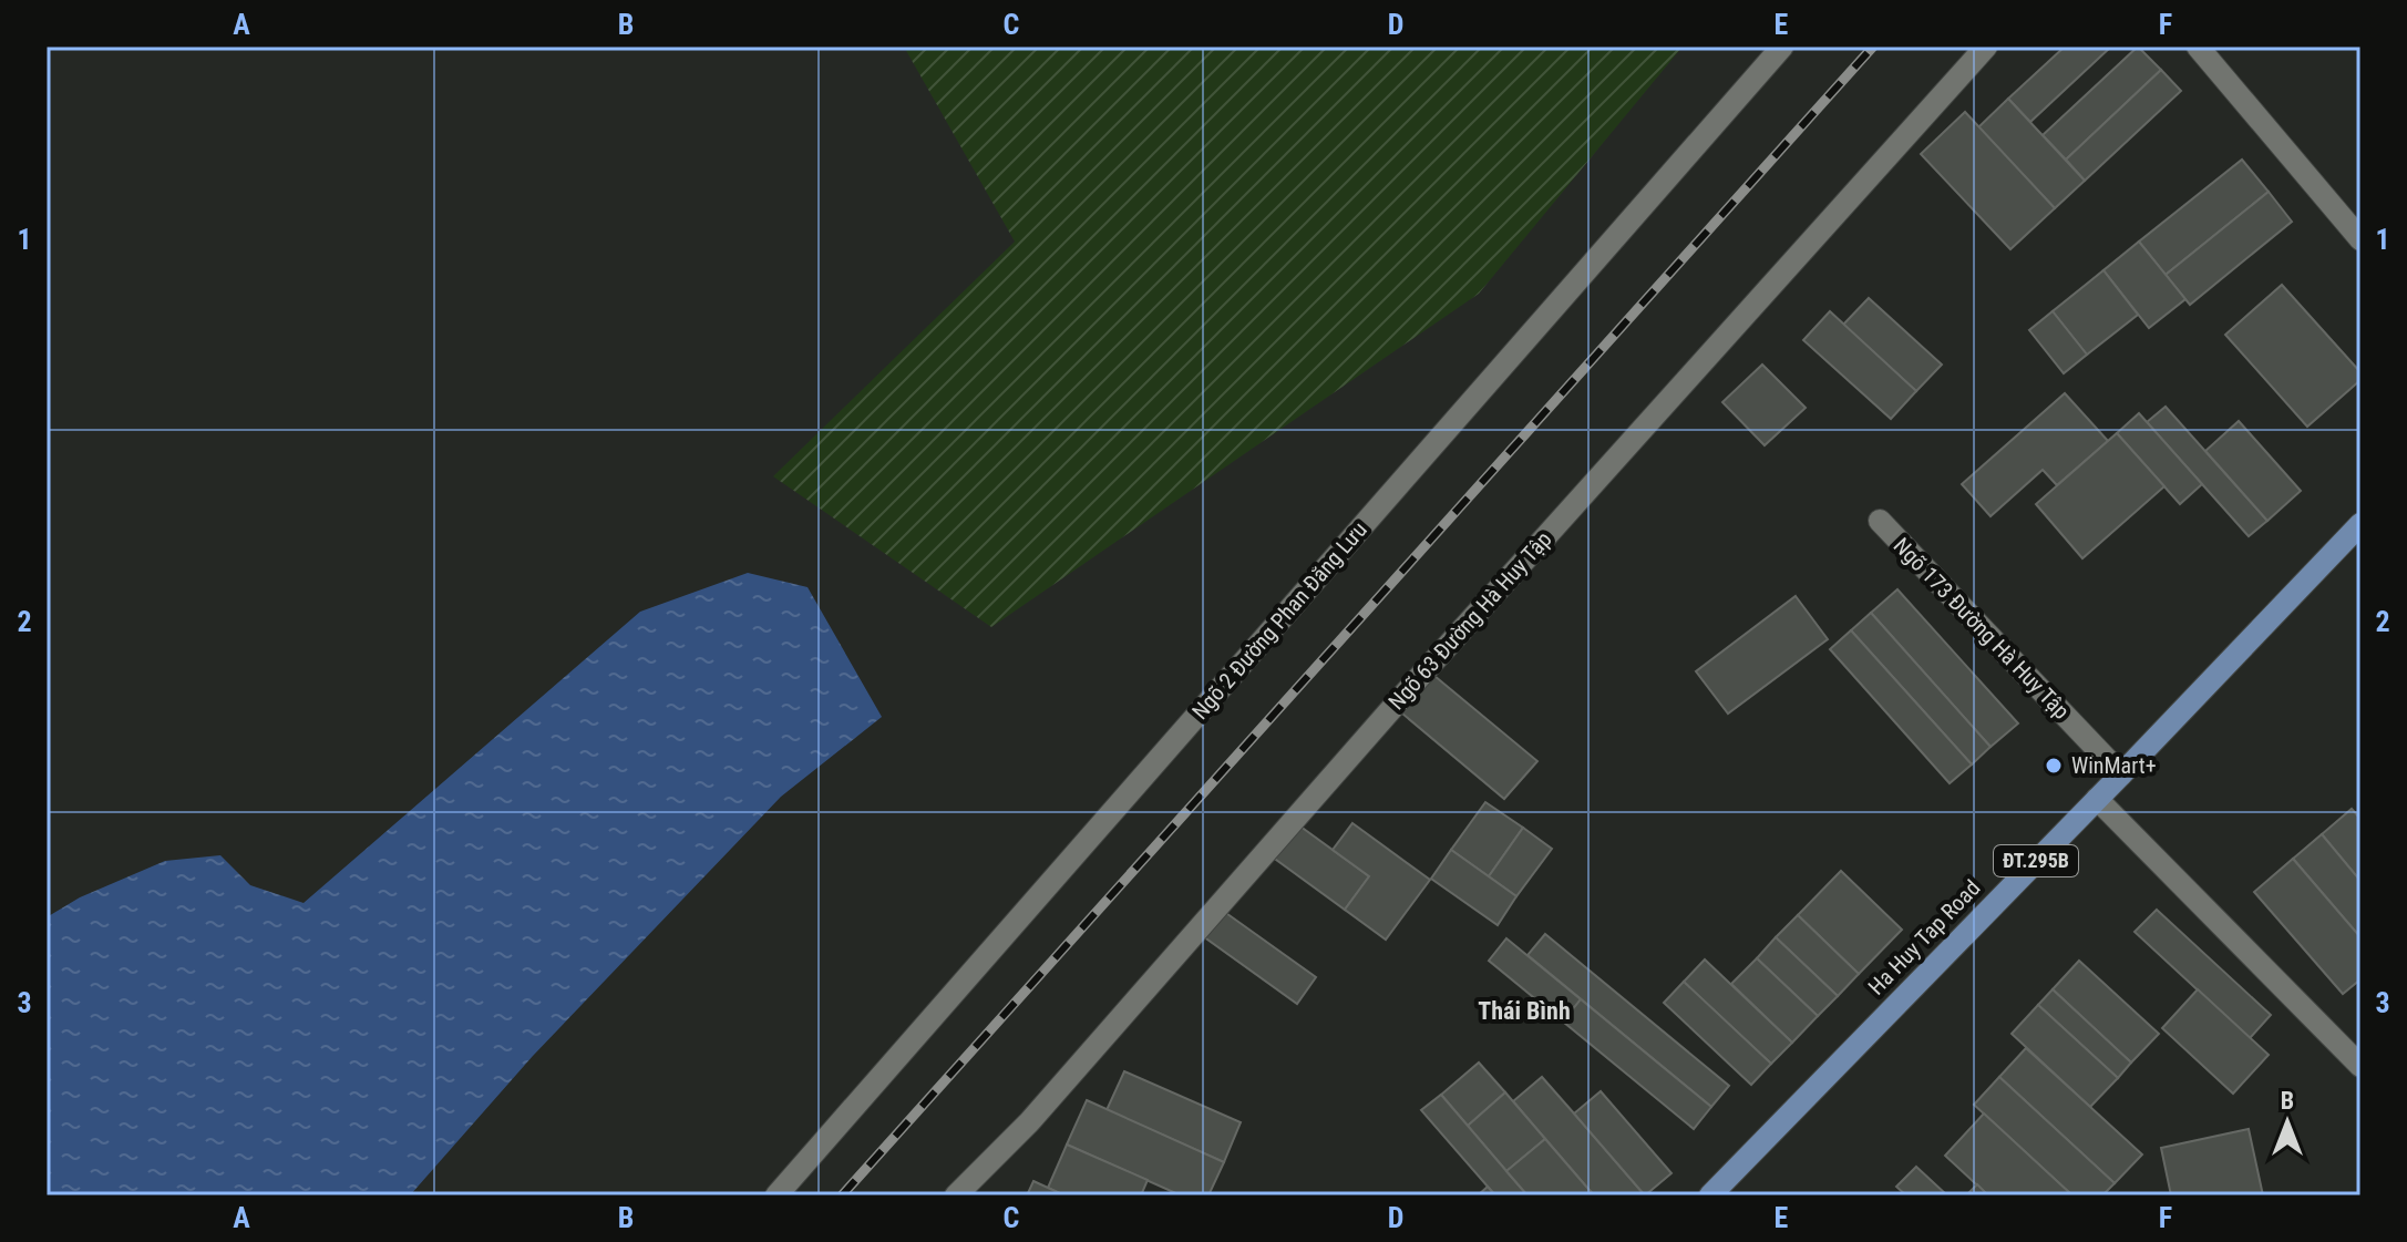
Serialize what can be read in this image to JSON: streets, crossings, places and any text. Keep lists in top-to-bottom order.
{
  "streets": {
    "main road": ["ĐT.295B", "Ha Huy Tap Road"],
    "street": ["Ngõ 2 Đường Phan Đăng Lưu", "Ngõ 63 Đường Hà Huy Tập", "Ngõ 173 Đường Hà Huy Tập"]
  },
  "crossings": [
    ["Ngõ 173 Đường Hà Huy Tập", "Ha Huy Tap Road"]
  ],
  "districts": ["Thái Bình"],
  "places": ["WinMart+"],
  "north": "top",
  "grid": {
    "columns": [
      "A",
      "B",
      "C",
      "D",
      "E",
      "F"
    ],
    "rows": ["1", "2", "3"]
  }
}
